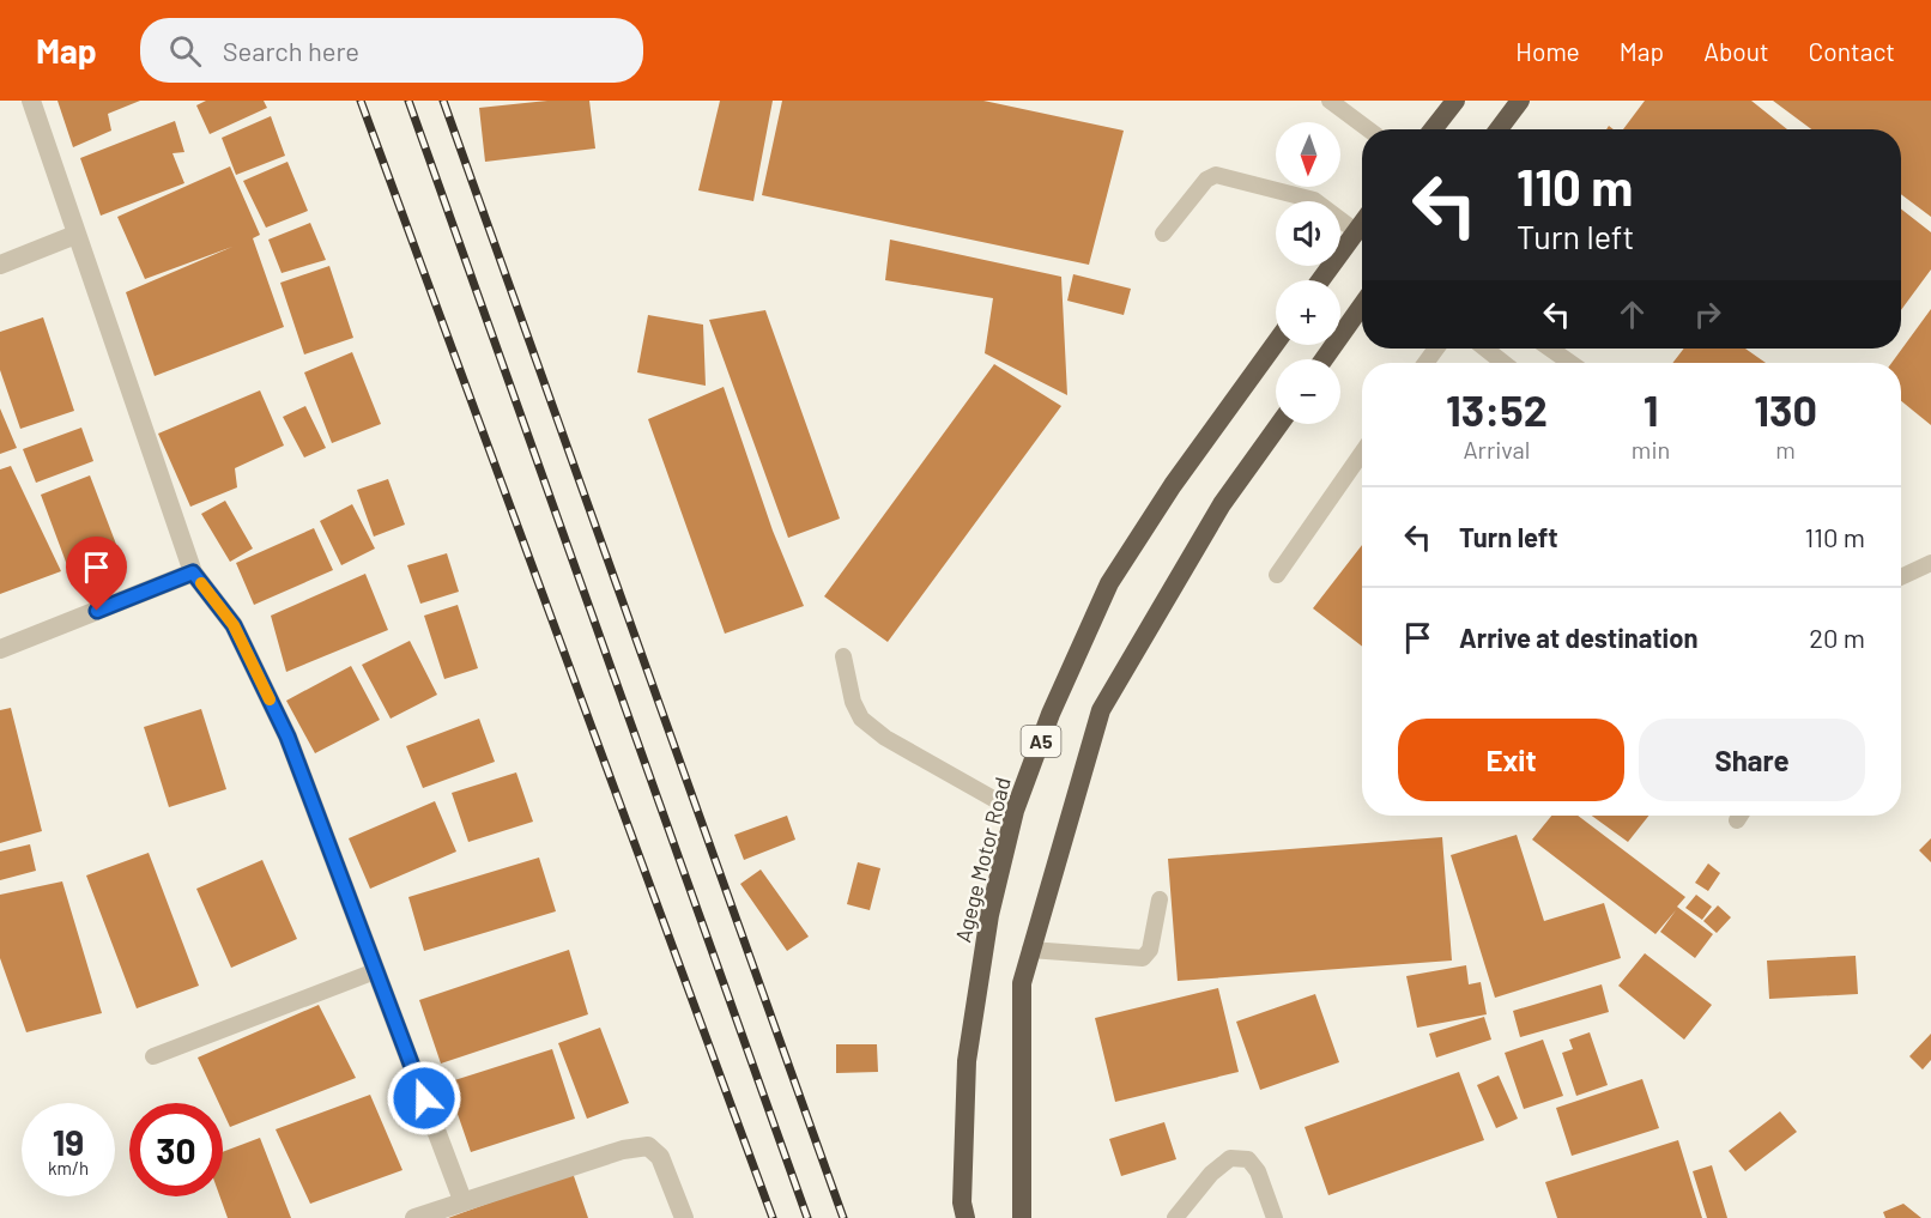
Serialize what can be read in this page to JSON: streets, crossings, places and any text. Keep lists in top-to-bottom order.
{
  "streets": {
    "highway": ["A5", "Agege Motor Road"]
  },
  "north": "bottom",
  "page": {
    "header": "Map",
    "search": "Search here",
    "nav": [
      "Home",
      "Map",
      "About",
      "Contact"
    ],
    "map_buttons": ["+", "−"],
    "turn": ["110 m", "Turn left"],
    "eta": [
      "13:52",
      "Arrival",
      "1",
      "min",
      "130",
      "m"
    ],
    "list": [
      {
        "name": "Turn left",
        "value": "110 m"
      },
      {
        "name": "Arrive at destination",
        "value": "20 m"
      }
    ],
    "buttons": ["Exit", "Share"],
    "speed": "19 km/h",
    "limit": "30"
  }
}
